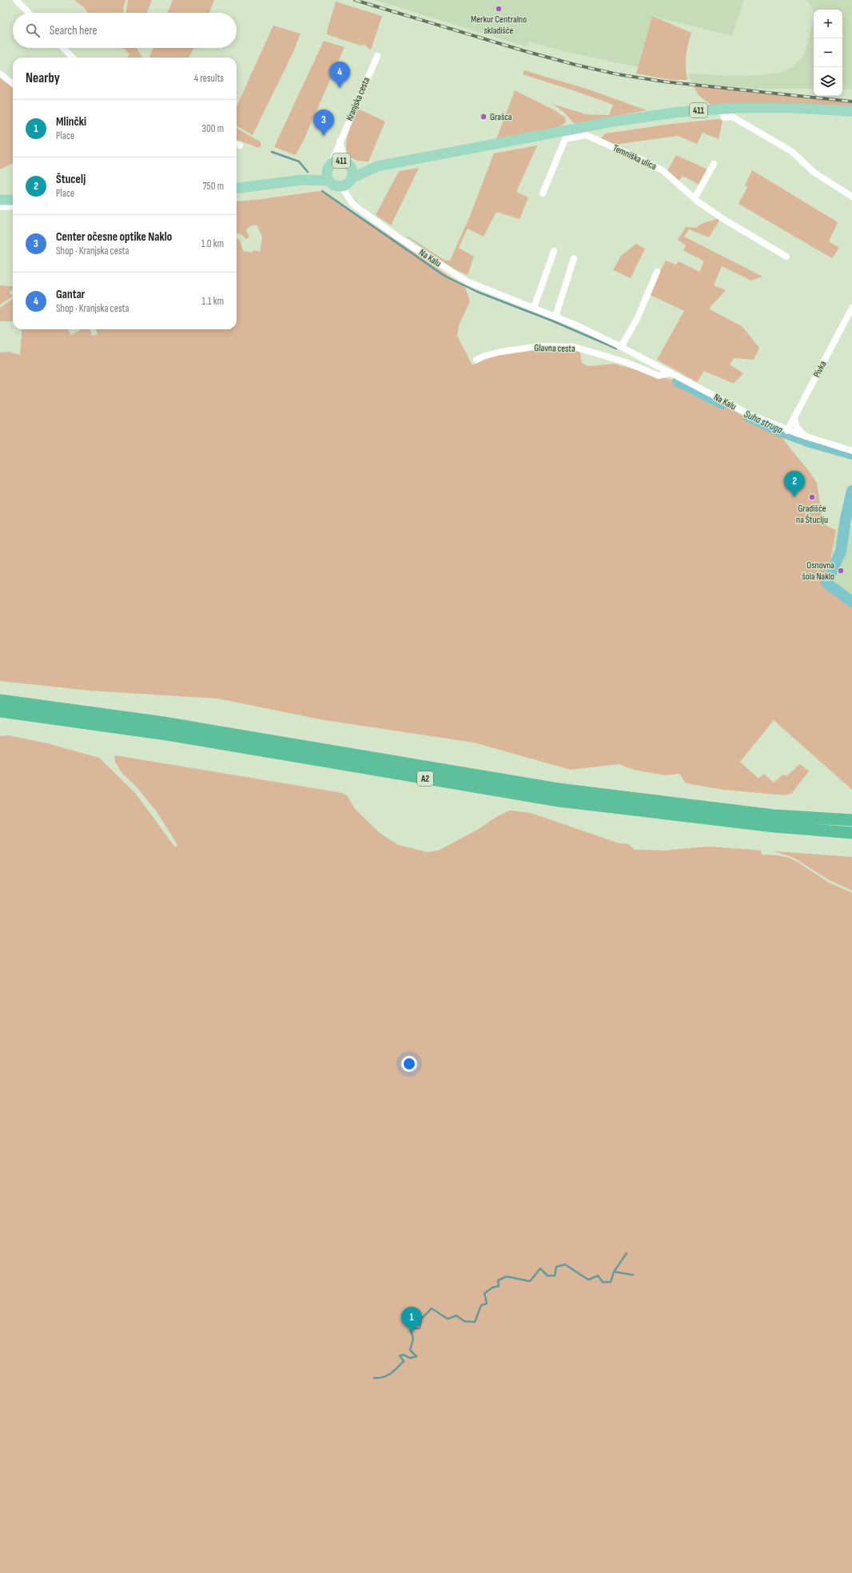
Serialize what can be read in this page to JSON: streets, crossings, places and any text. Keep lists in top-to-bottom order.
{
  "streets": {
    "highway": ["A2"],
    "main road": ["411"],
    "street": [
      "Kranjska cesta",
      "Temniška ulica",
      "Na Kalu",
      "Glavna cesta",
      "Pivka"
    ]
  },
  "crossings": [
    ["Kranjska cesta", "411"],
    ["Kranjska cesta", "Na Kalu"],
    ["411", "Temniška ulica"],
    ["411", "Na Kalu"],
    ["Na Kalu", "Glavna cesta"],
    ["Na Kalu", "Pivka"]
  ],
  "water": ["Suha struga"],
  "places": [
    "Merkur Centralno skladišče",
    "Grašca",
    "Gradišče na Štuclju",
    "Osnovna šola Naklo"
  ],
  "page": {
    "map_buttons": ["+", "−"],
    "search": "Search here",
    "heading": ["Nearby", "4 results"],
    "pins": [
      "4",
      "3",
      "2",
      "1"
    ],
    "list": [
      {
        "mark": "1",
        "name": "Mlinčki",
        "note": "Place",
        "value": "300 m"
      },
      {
        "mark": "2",
        "name": "Štucelj",
        "note": "Place",
        "value": "750 m"
      },
      {
        "mark": "3",
        "name": "Center očesne optike Naklo",
        "note": "Shop · Kranjska cesta",
        "value": "1.0 km"
      },
      {
        "mark": "4",
        "name": "Gantar",
        "note": "Shop · Kranjska cesta",
        "value": "1.1 km"
      }
    ]
  }
}
